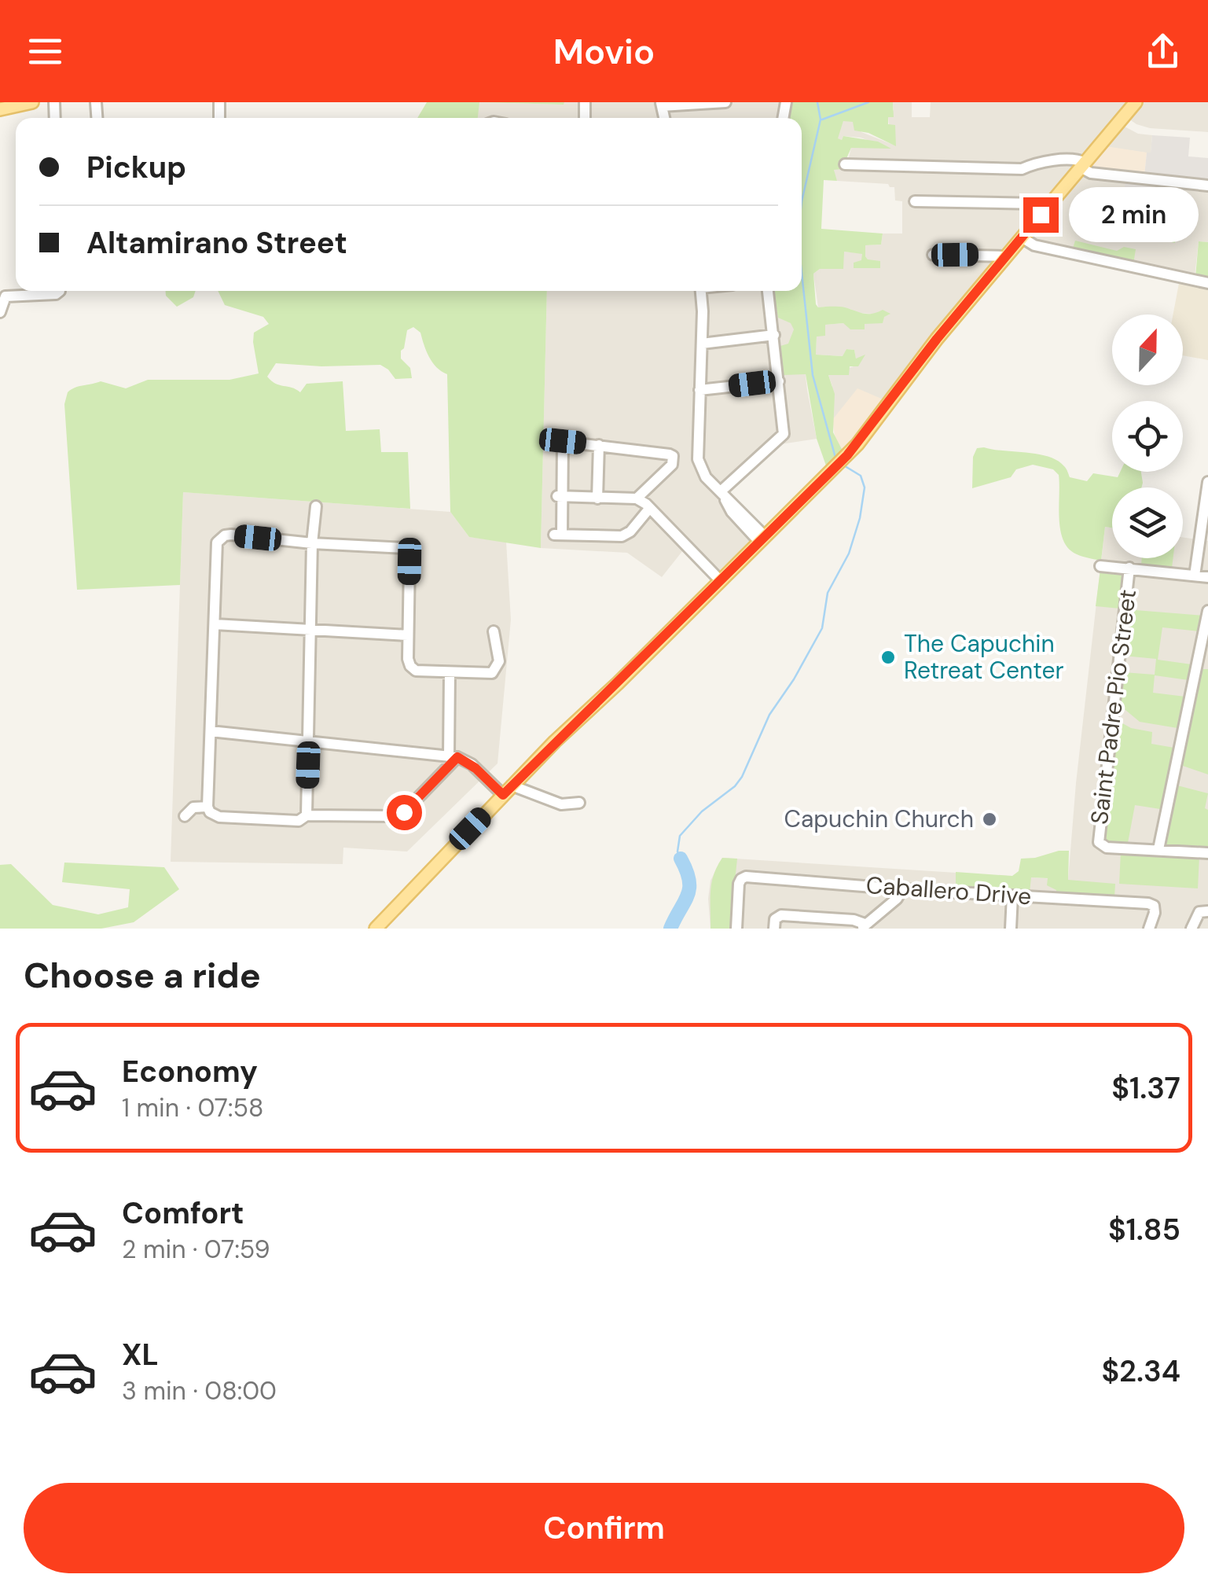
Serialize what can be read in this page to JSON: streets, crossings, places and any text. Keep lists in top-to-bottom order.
{
  "streets": {
    "street": ["Saint Padre Pio Street", "Caballero Drive"]
  },
  "places": ["The Capuchin Retreat Center", "Capuchin Church"],
  "north": "top",
  "page": {
    "header": "Movio",
    "banner": ["Pickup", "Altamirano Street"],
    "bubble": "2 min",
    "heading": "Choose a ride",
    "list": [
      {
        "name": "Economy",
        "note": "1 min · 07:58",
        "value": "$1.37"
      },
      {
        "name": "Comfort",
        "note": "2 min · 07:59",
        "value": "$1.85"
      },
      {
        "name": "XL",
        "note": "3 min · 08:00",
        "value": "$2.34"
      }
    ],
    "buttons": "Confirm"
  }
}
